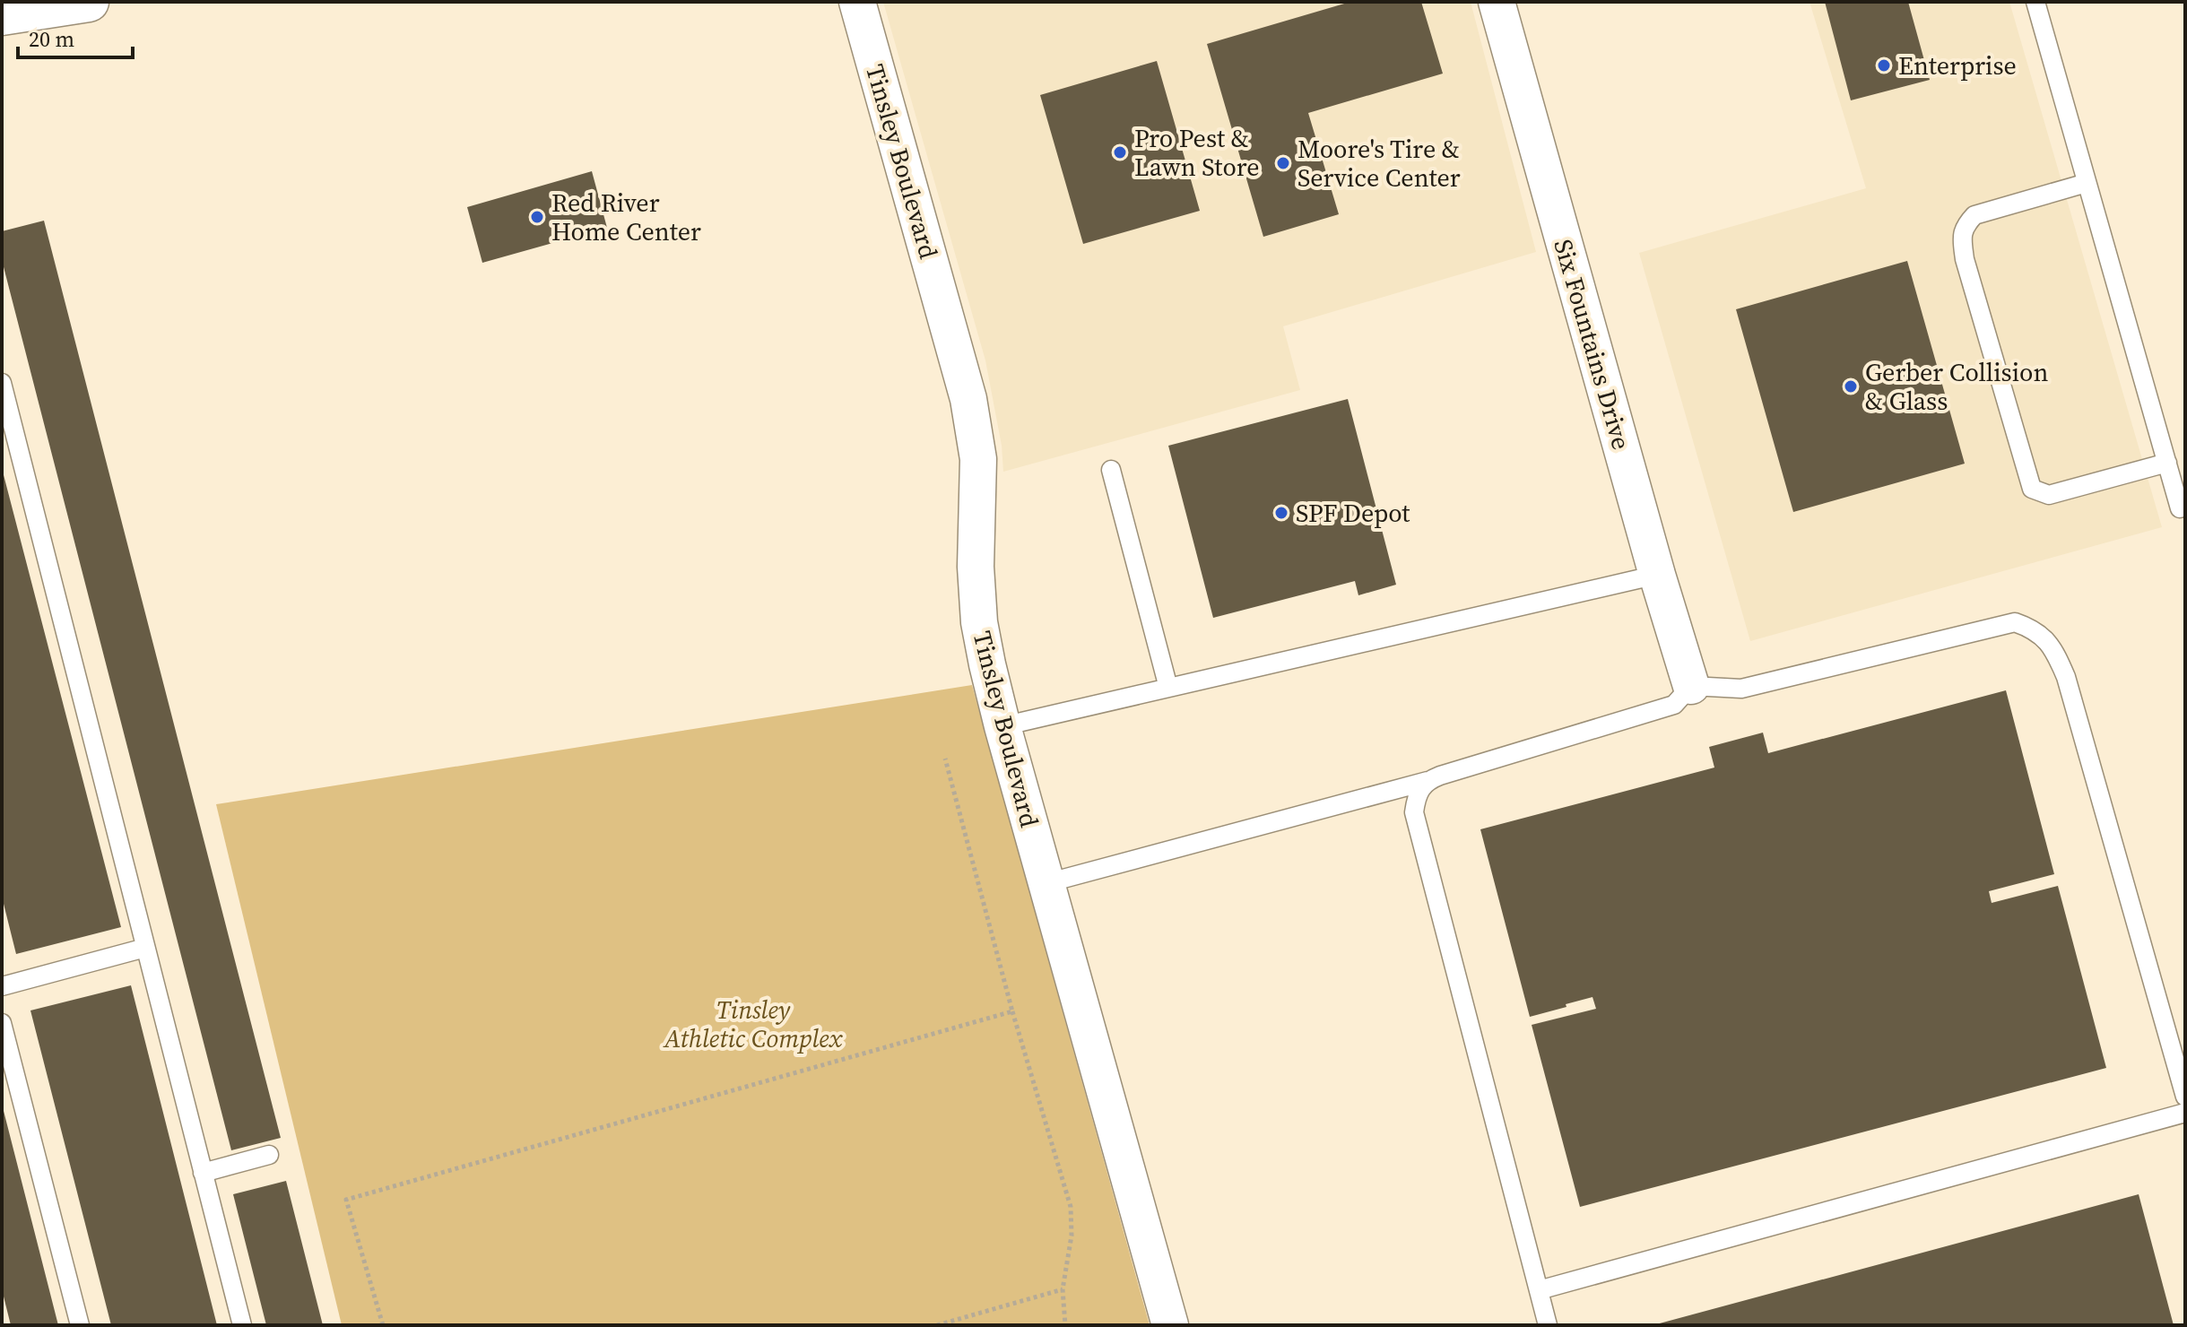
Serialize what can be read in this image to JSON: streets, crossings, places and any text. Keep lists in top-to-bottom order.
{
  "streets": {
    "street": ["Tinsley Boulevard", "Six Fountains Drive"]
  },
  "parks": ["Tinsley Athletic Complex"],
  "places": [
    "Enterprise",
    "Pro Pest & Lawn Store",
    "Moore's Tire & Service Center",
    "Red River Home Center",
    "Gerber Collision & Glass",
    "SPF Depot"
  ],
  "scale_bar": "20 m"
}
